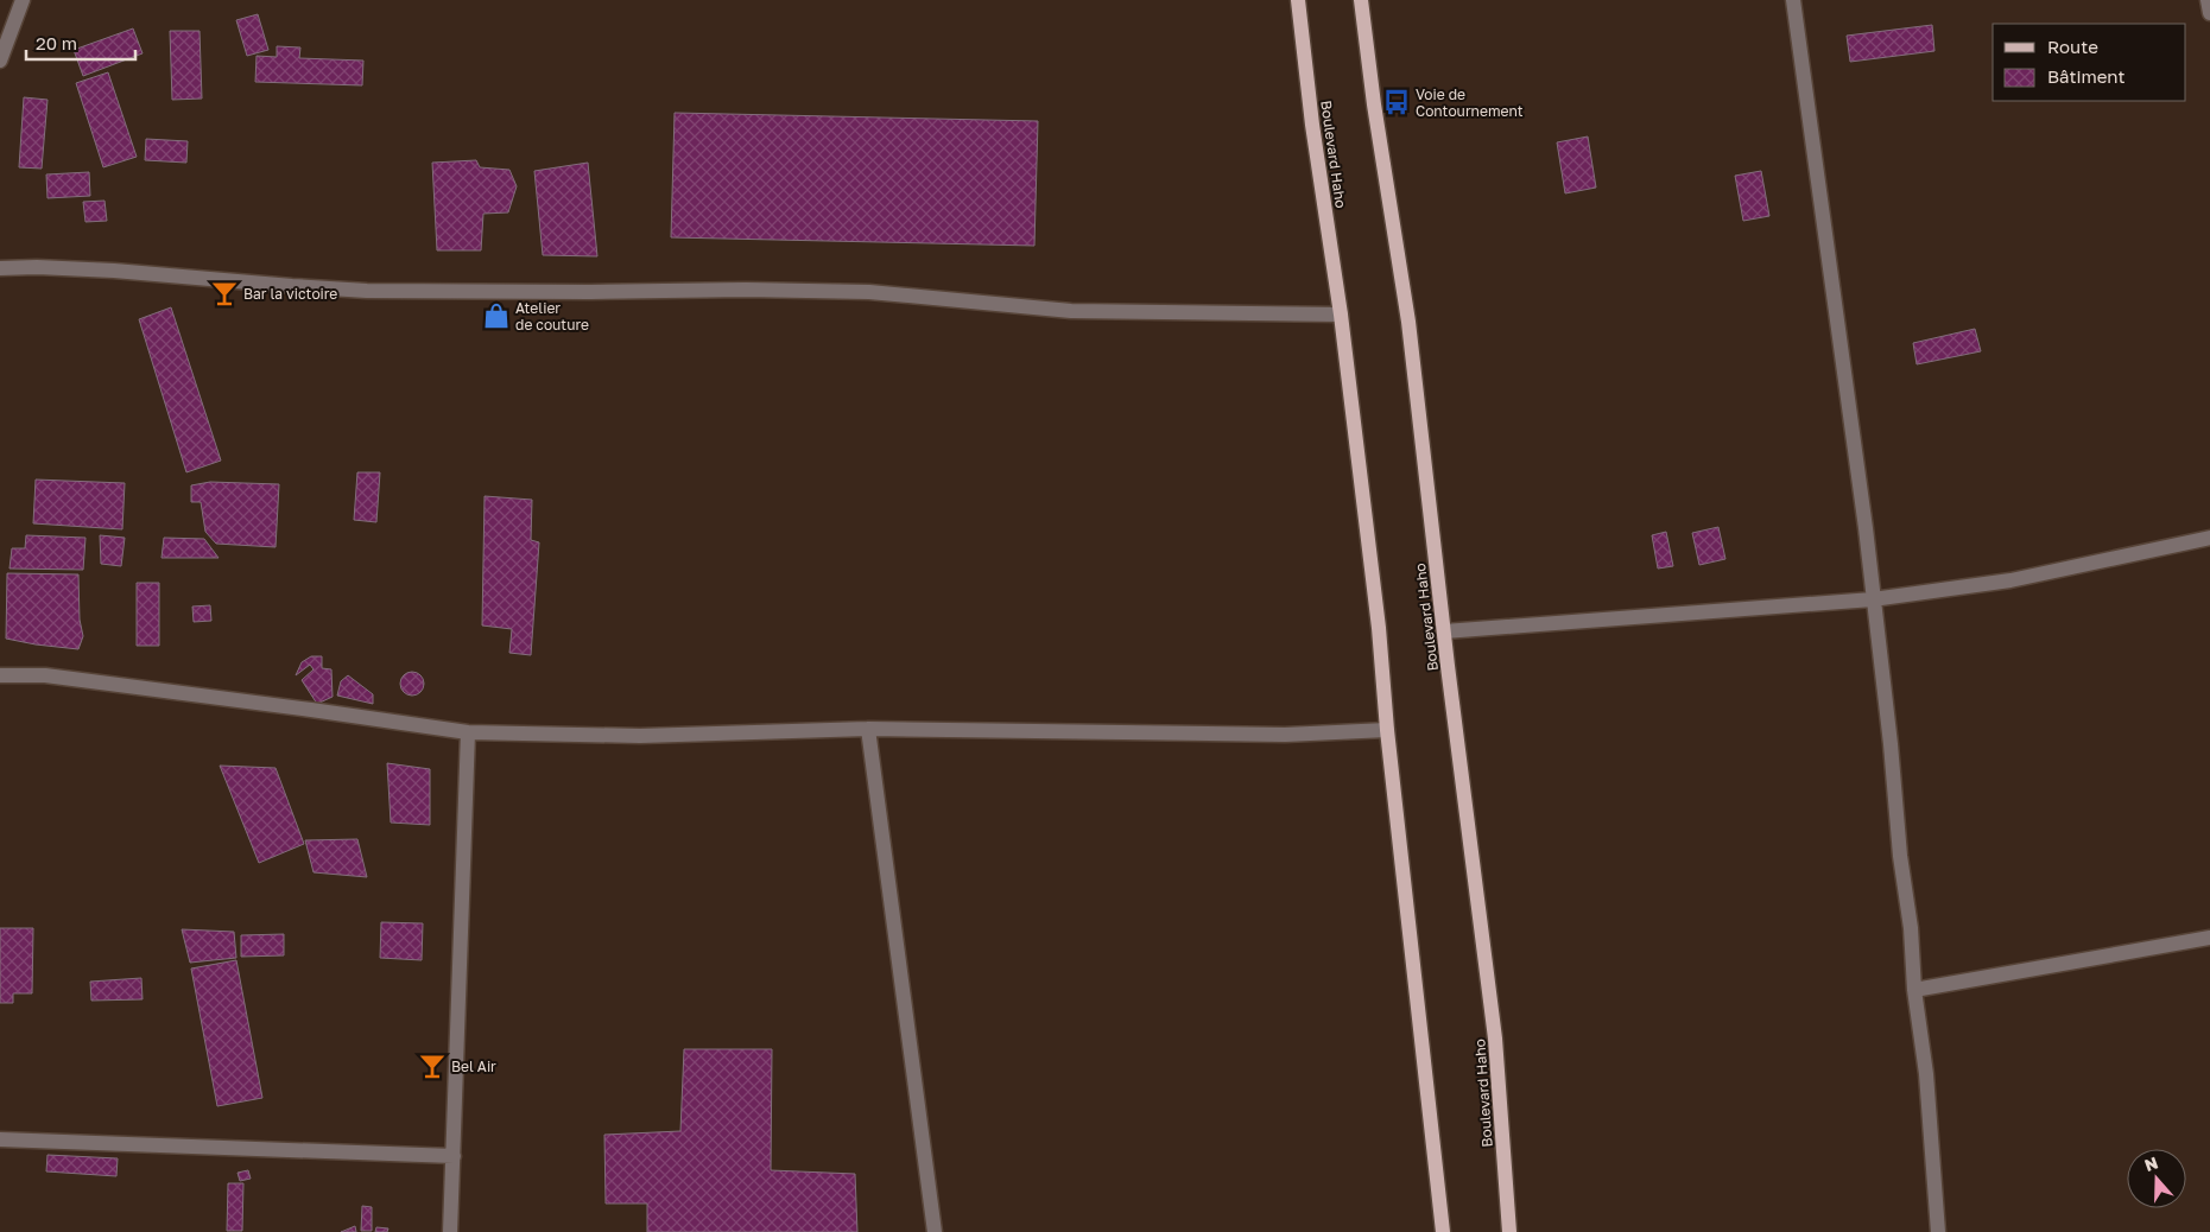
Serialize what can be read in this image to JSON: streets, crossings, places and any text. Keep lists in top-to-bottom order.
{
  "streets": {
    "main road": ["Boulevard Haho"]
  },
  "places": {
    "bus stop": ["Voie de Contournement"],
    "bar": ["Bar la victoire", "Bel Air"],
    "shop": ["Atelier de couture"]
  },
  "legend": ["Route", "Bâtiment"],
  "scale_bar": "20 m",
  "north": "top"
}
